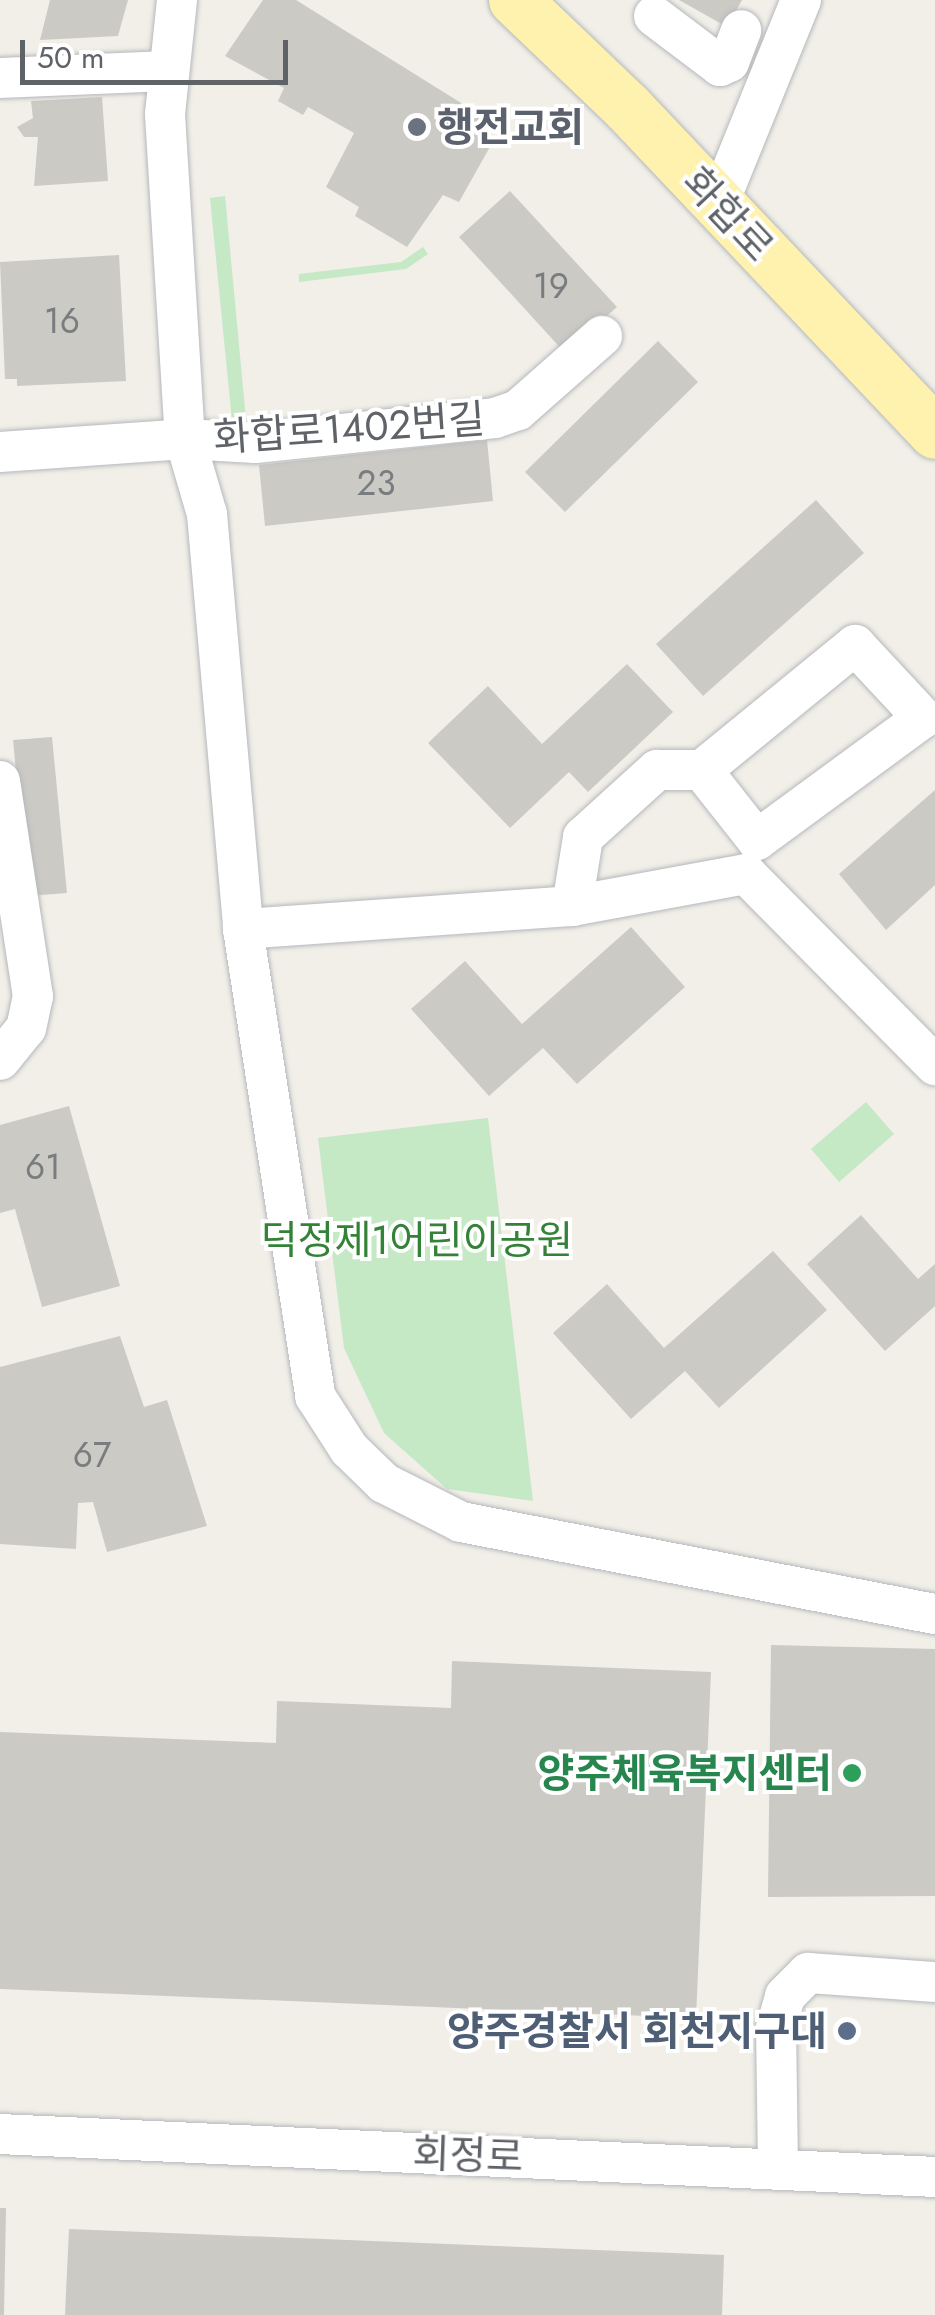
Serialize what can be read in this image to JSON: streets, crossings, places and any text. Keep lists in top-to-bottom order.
{
  "streets": {
    "main road": ["화합로"],
    "street": ["화합로1402번길", "회정로"]
  },
  "parks": ["덕정제1어린이공원"],
  "places": ["행전교회", "양주체육복지센터", "양주경찰서 회천지구대"],
  "house_numbers": [
    "19",
    "16",
    "23",
    "61",
    "67"
  ],
  "scale_bar": "50 m"
}
